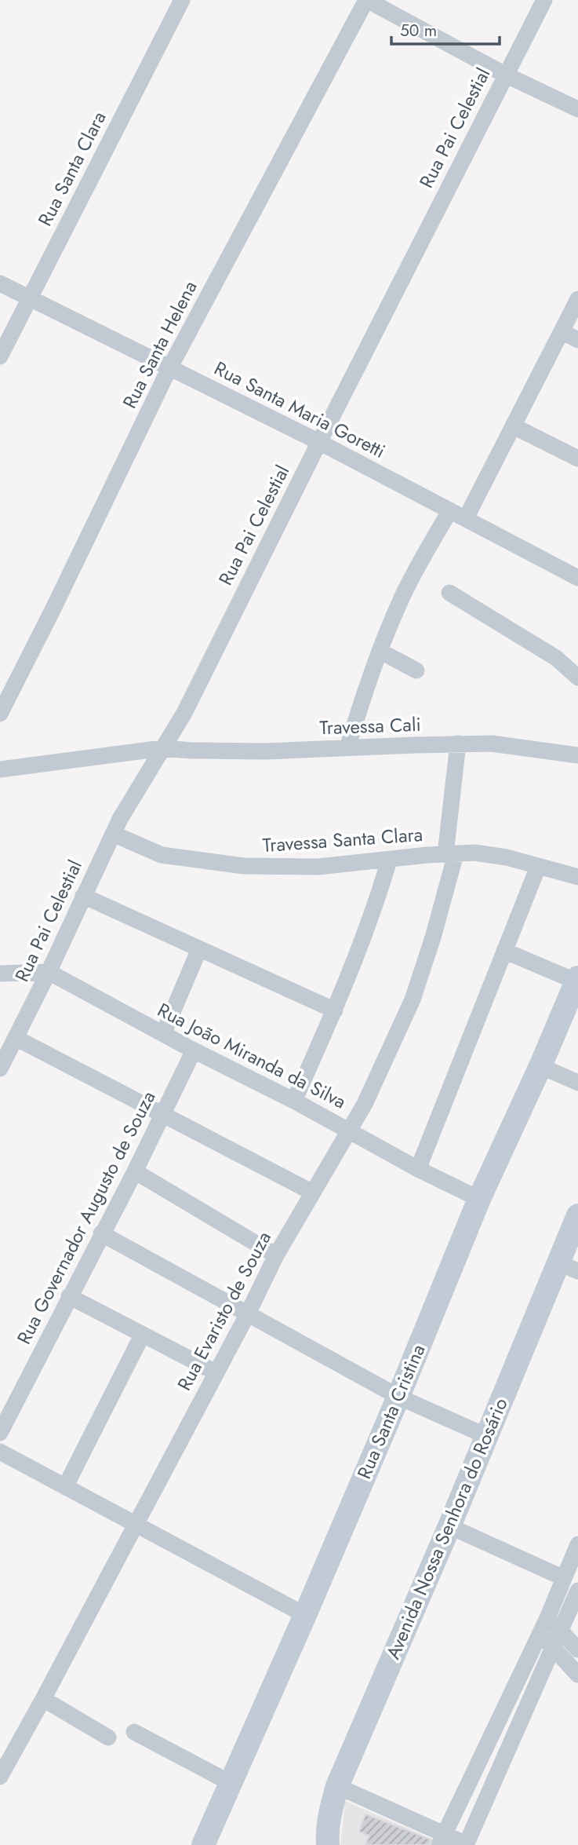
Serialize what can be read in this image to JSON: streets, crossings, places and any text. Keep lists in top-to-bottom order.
{
  "streets": {
    "main road": ["Rua Santa Cristina", "Avenida Nossa Senhora do Rosário"],
    "street": [
      "Rua Pai Celestial",
      "Rua Santa Clara",
      "Rua Santa Helena",
      "Rua Santa Maria Goretti",
      "Travessa Cali",
      "Travessa Santa Clara",
      "Rua João Miranda da Silva",
      "Rua Governador Augusto de Souza",
      "Rua Evaristo de Souza"
    ]
  },
  "crossings": [
    ["Rua Pai Celestial", "Rua Santa Maria Goretti"],
    ["Rua Pai Celestial", "Travessa Cali"],
    ["Rua Pai Celestial", "Travessa Santa Clara"],
    ["Rua Pai Celestial", "Rua João Miranda da Silva"],
    ["Rua Santa Clara", "Rua Santa Maria Goretti"],
    ["Rua Santa Helena", "Rua Santa Maria Goretti"],
    ["Travessa Cali", "Rua Evaristo de Souza"],
    ["Travessa Santa Clara", "Rua Evaristo de Souza"],
    ["Rua João Miranda da Silva", "Rua Governador Augusto de Souza"],
    ["Rua João Miranda da Silva", "Rua Evaristo de Souza"],
    ["Rua João Miranda da Silva", "Rua Santa Cristina"]
  ],
  "scale_bar": "50 m"
}
